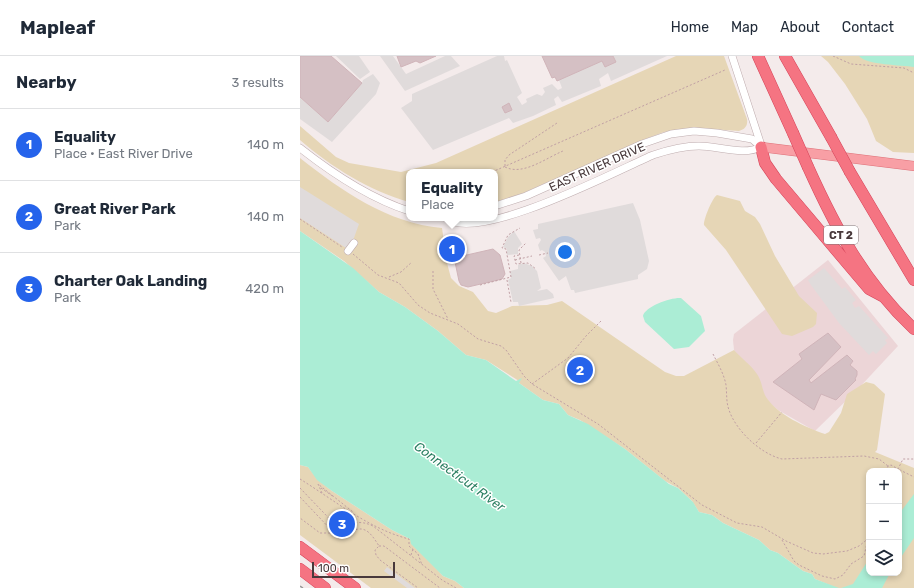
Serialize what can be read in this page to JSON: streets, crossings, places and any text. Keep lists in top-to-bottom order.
{
  "streets": {
    "highway": ["CT 2"],
    "main road": ["EAST RIVER DRIVE"]
  },
  "water": ["Connecticut River"],
  "scale_bar": "100 m",
  "page": {
    "header": "Mapleaf",
    "nav": [
      "Home",
      "Map",
      "About",
      "Contact"
    ],
    "heading": ["Nearby", "3 results"],
    "list": [
      {
        "mark": "1",
        "name": "Equality",
        "note": "Place · East River Drive",
        "value": "140 m"
      },
      {
        "mark": "2",
        "name": "Great River Park",
        "note": "Park",
        "value": "140 m"
      },
      {
        "mark": "3",
        "name": "Charter Oak Landing",
        "note": "Park",
        "value": "420 m"
      }
    ],
    "popup": ["Equality", "Place"],
    "pins": ["1", "2", "3"],
    "map_buttons": ["+", "−"],
    "scale": "100 m"
  }
}
